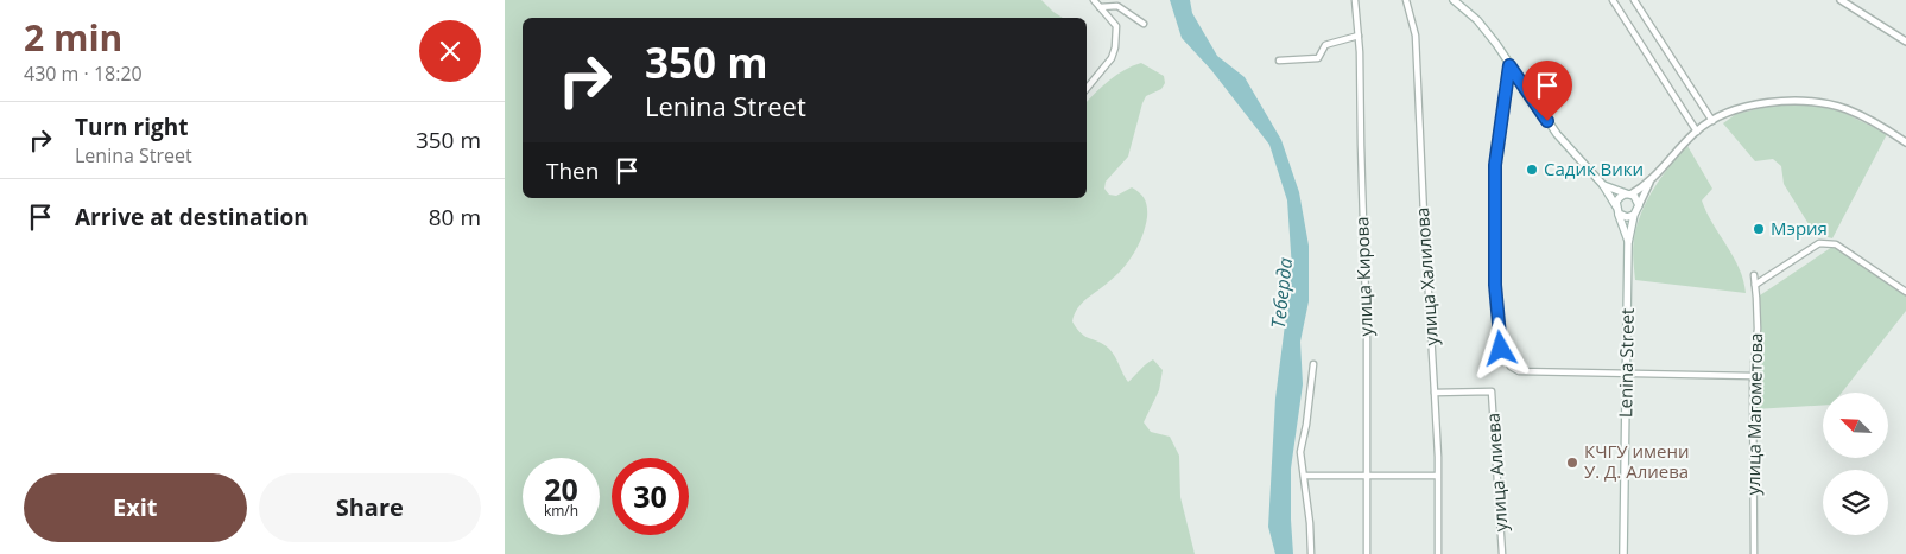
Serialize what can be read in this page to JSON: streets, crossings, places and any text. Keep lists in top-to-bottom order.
{
  "streets": {
    "main road": ["Lenina Street"],
    "street": [
      "улица Кирова",
      "улица Халилова",
      "улица Магометова",
      "улица Алиева"
    ]
  },
  "crossings": [
    ["улица Халилова", "улица Алиева"]
  ],
  "water": ["Теберда"],
  "places": ["Садик Вики", "Мэрия", "КЧГУ имени У. Д. Алиева"],
  "north": "top left",
  "page": {
    "heading": ["2 min", "430 m · 18:20"],
    "turn": ["350 m", "Lenina Street"],
    "list": [
      {
        "name": "Turn right",
        "note": "Lenina Street",
        "value": "350 m"
      },
      {
        "name": "Arrive at destination",
        "value": "80 m"
      }
    ],
    "then": "Then",
    "speed": "20 km/h",
    "limit": "30",
    "buttons": ["Exit", "Share"]
  }
}
